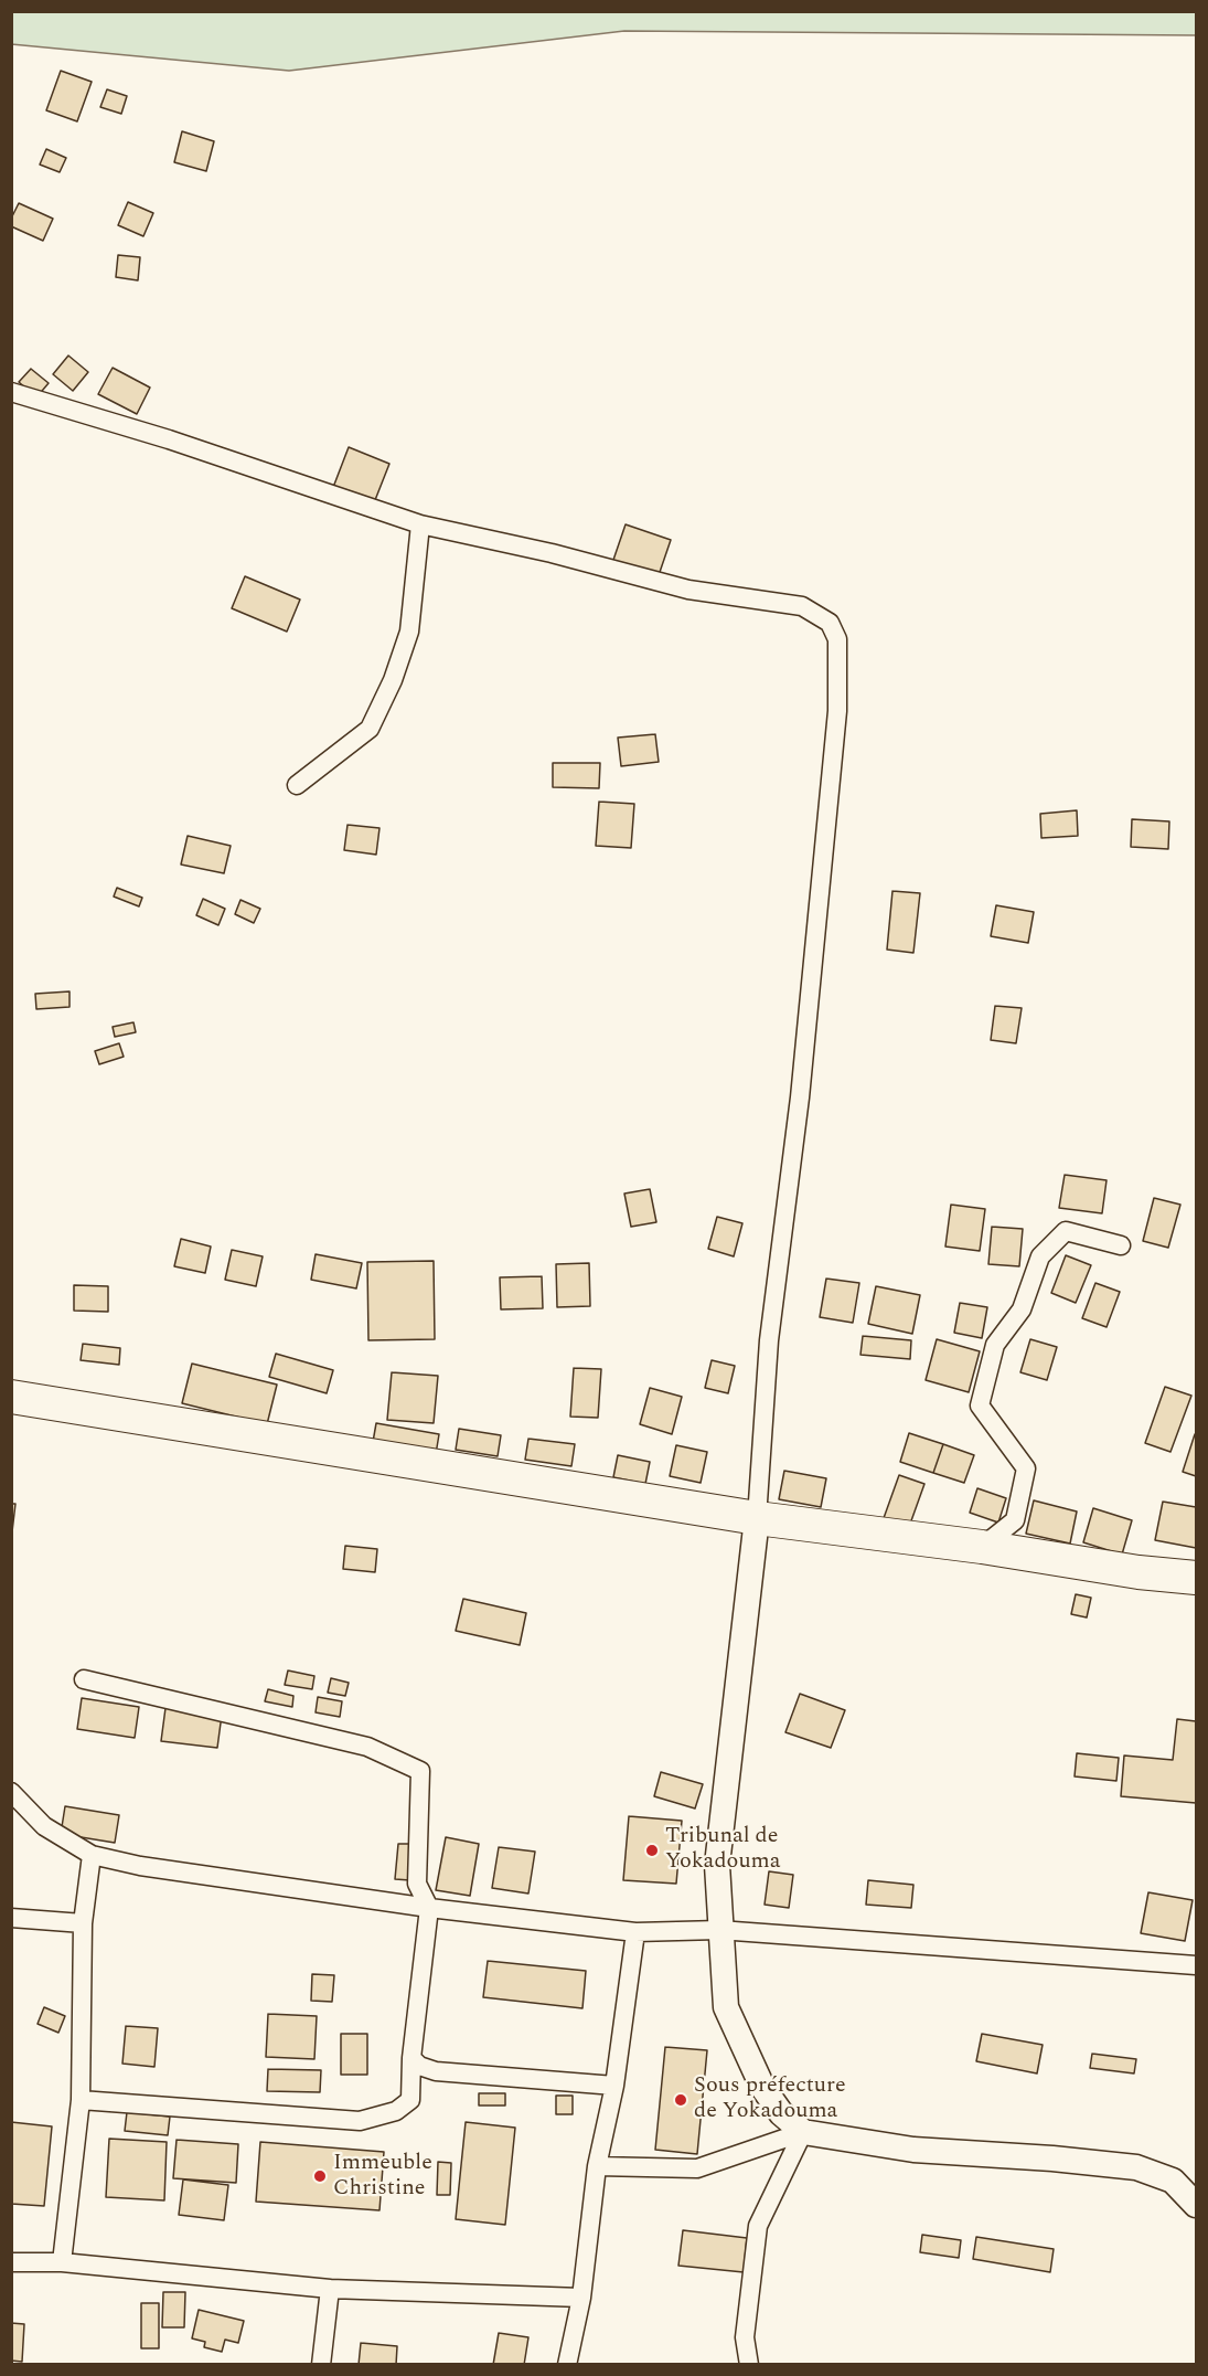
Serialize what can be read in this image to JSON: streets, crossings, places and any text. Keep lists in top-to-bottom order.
{
  "places": ["Tribunal de Yokadouma", "Sous préfecture de Yokadouma", "Immeuble Christine"]
}
